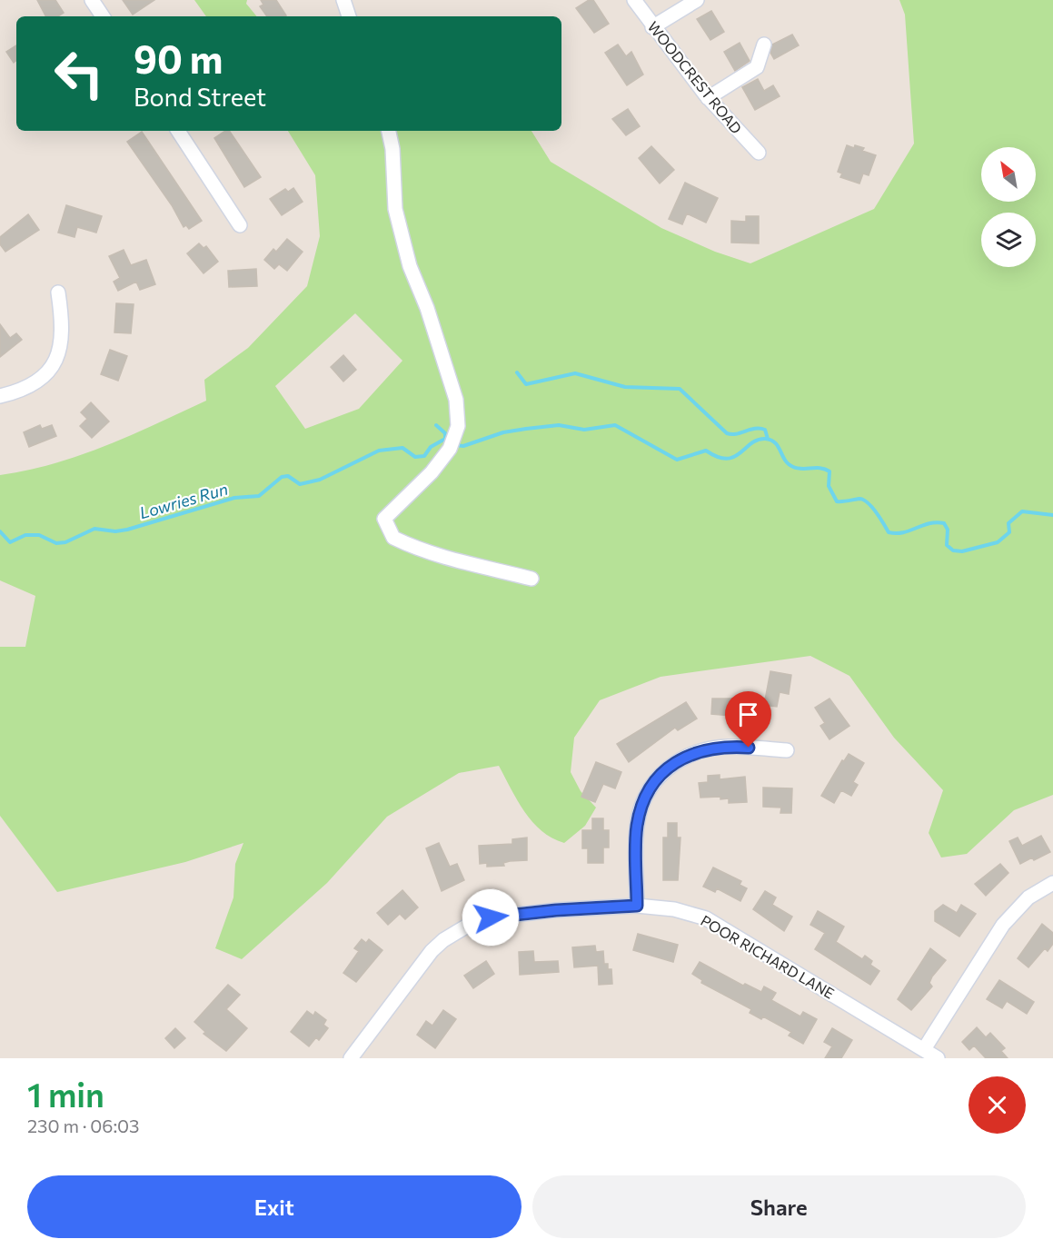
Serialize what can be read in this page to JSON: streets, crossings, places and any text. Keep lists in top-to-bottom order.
{
  "streets": {
    "street": ["WOODCREST ROAD", "POOR RICHARD LANE"]
  },
  "water": ["Lowries Run"],
  "north": "top left",
  "page": {
    "turn": ["90 m", "Bond Street"],
    "heading": ["1 min", "230 m · 06:03"],
    "buttons": ["Exit", "Share"]
  }
}
